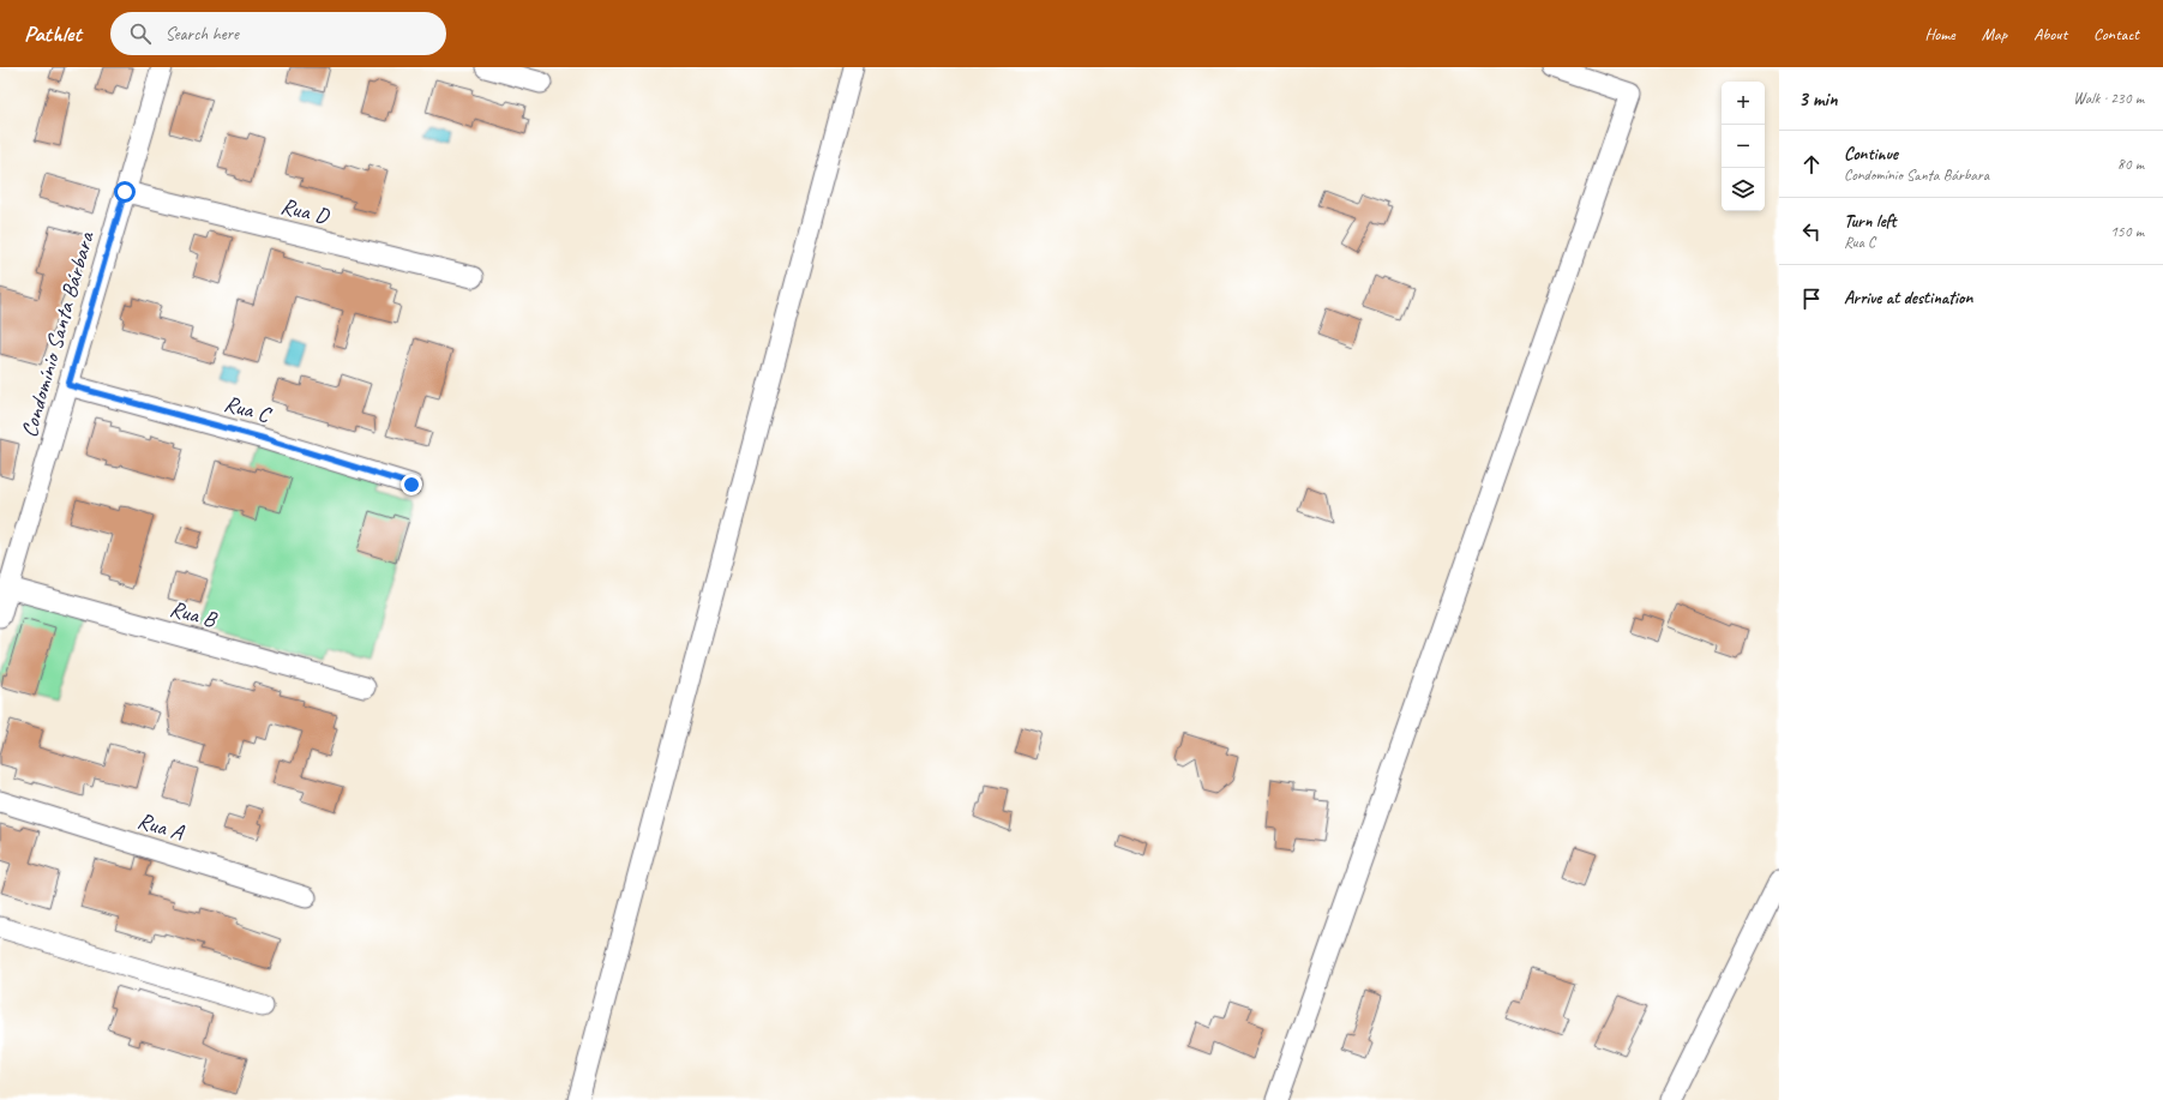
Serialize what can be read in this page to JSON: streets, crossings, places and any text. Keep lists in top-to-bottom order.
{
  "streets": {
    "street": [
      "Rua D",
      "Condomínio Santa Bárbara",
      "Rua C",
      "Rua B",
      "Rua A"
    ]
  },
  "crossings": [
    ["Rua D", "Condomínio Santa Bárbara"],
    ["Condomínio Santa Bárbara", "Rua C"],
    ["Condomínio Santa Bárbara", "Rua B"]
  ],
  "page": {
    "header": "Pathlet",
    "search": "Search here",
    "nav": [
      "Home",
      "Map",
      "About",
      "Contact"
    ],
    "heading": ["3 min", "Walk · 230 m"],
    "map_buttons": ["+", "−"],
    "list": [
      ["Continue", "Condomínio Santa Bárbara", "80 m"],
      ["Turn left", "Rua C", "150 m"],
      "Arrive at destination"
    ]
  }
}
